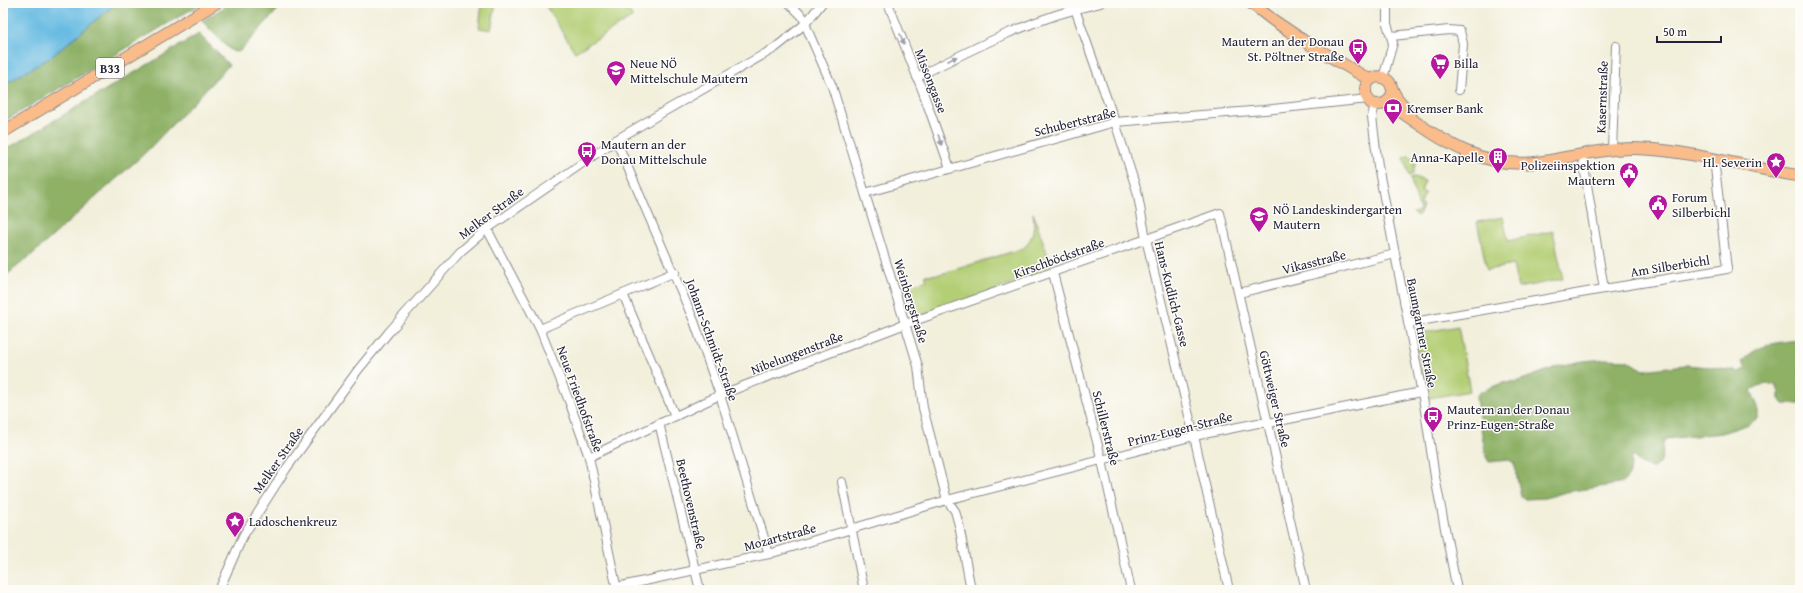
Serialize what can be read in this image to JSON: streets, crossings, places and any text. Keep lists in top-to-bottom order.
{
  "streets": {
    "main road": ["B33"],
    "street": [
      "Missongasse",
      "Kasernstraße",
      "Schubertstraße",
      "Melker Straße",
      "Kirschböckstraße",
      "Vikasstraße",
      "Am Silberbichl",
      "Hans-Kudlich-Gasse",
      "Weinbergstraße",
      "Baumgartner Straße",
      "Johann-Schmidt-Straße",
      "Nibelungenstraße",
      "Neue Friedhofstraße",
      "Göttweiger Straße",
      "Schillerstraße",
      "Prinz-Eugen-Straße",
      "Beethovenstraße",
      "Mozartstraße"
    ]
  },
  "crossings": [
    ["Missongasse", "Schubertstraße"],
    ["Schubertstraße", "Hans-Kudlich-Gasse"],
    ["Schubertstraße", "Weinbergstraße"],
    ["Schubertstraße", "Baumgartner Straße"],
    ["Melker Straße", "Weinbergstraße"],
    ["Melker Straße", "Johann-Schmidt-Straße"],
    ["Melker Straße", "Neue Friedhofstraße"],
    ["Kirschböckstraße", "Hans-Kudlich-Gasse"],
    ["Kirschböckstraße", "Weinbergstraße"],
    ["Kirschböckstraße", "Nibelungenstraße"],
    ["Kirschböckstraße", "Göttweiger Straße"],
    ["Kirschböckstraße", "Schillerstraße"],
    ["Vikasstraße", "Baumgartner Straße"],
    ["Vikasstraße", "Göttweiger Straße"],
    ["Am Silberbichl", "Baumgartner Straße"],
    ["Hans-Kudlich-Gasse", "Prinz-Eugen-Straße"],
    ["Weinbergstraße", "Nibelungenstraße"],
    ["Weinbergstraße", "Prinz-Eugen-Straße"],
    ["Weinbergstraße", "Mozartstraße"],
    ["Baumgartner Straße", "Prinz-Eugen-Straße"],
    ["Johann-Schmidt-Straße", "Nibelungenstraße"],
    ["Johann-Schmidt-Straße", "Mozartstraße"],
    ["Nibelungenstraße", "Neue Friedhofstraße"],
    ["Nibelungenstraße", "Beethovenstraße"],
    ["Neue Friedhofstraße", "Mozartstraße"],
    ["Göttweiger Straße", "Prinz-Eugen-Straße"],
    ["Schillerstraße", "Prinz-Eugen-Straße"],
    ["Prinz-Eugen-Straße", "Mozartstraße"],
    ["Beethovenstraße", "Mozartstraße"]
  ],
  "one_way": ["Missongasse"],
  "places": {
    "bus stop": ["Mautern an der Donau St. Pöltner Straße", "Mautern an der Donau Mittelschule", "Mautern an der Donau Prinz-Eugen-Straße"],
    "supermarket": ["Billa"],
    "school or university": ["Neue NÖ Mittelschule Mautern", "NÖ Landeskindergarten Mautern"],
    "bank": ["Kremser Bank"],
    "building": ["Anna-Kapelle"],
    "place": ["Hl. Severin", "Ladoschenkreuz"],
    "public building": ["Polizeiinspektion Mautern", "Forum Silberbichl"]
  },
  "scale_bar": "50 m"
}
